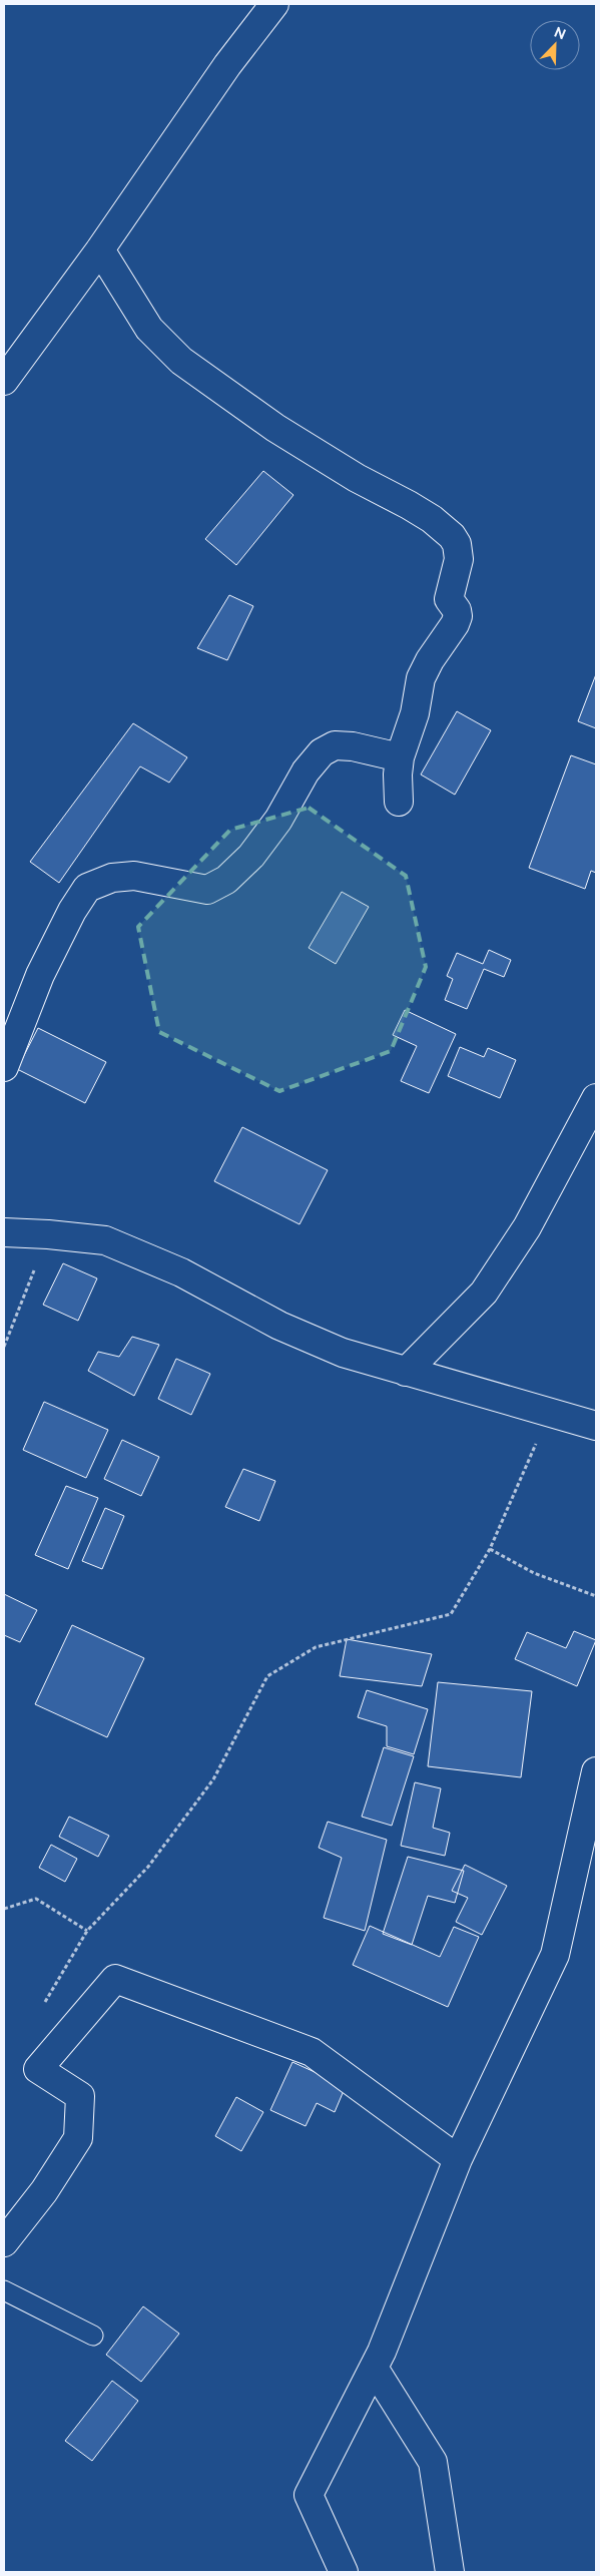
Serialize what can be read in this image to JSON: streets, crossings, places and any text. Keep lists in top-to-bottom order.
{
  "north": "top right"
}
